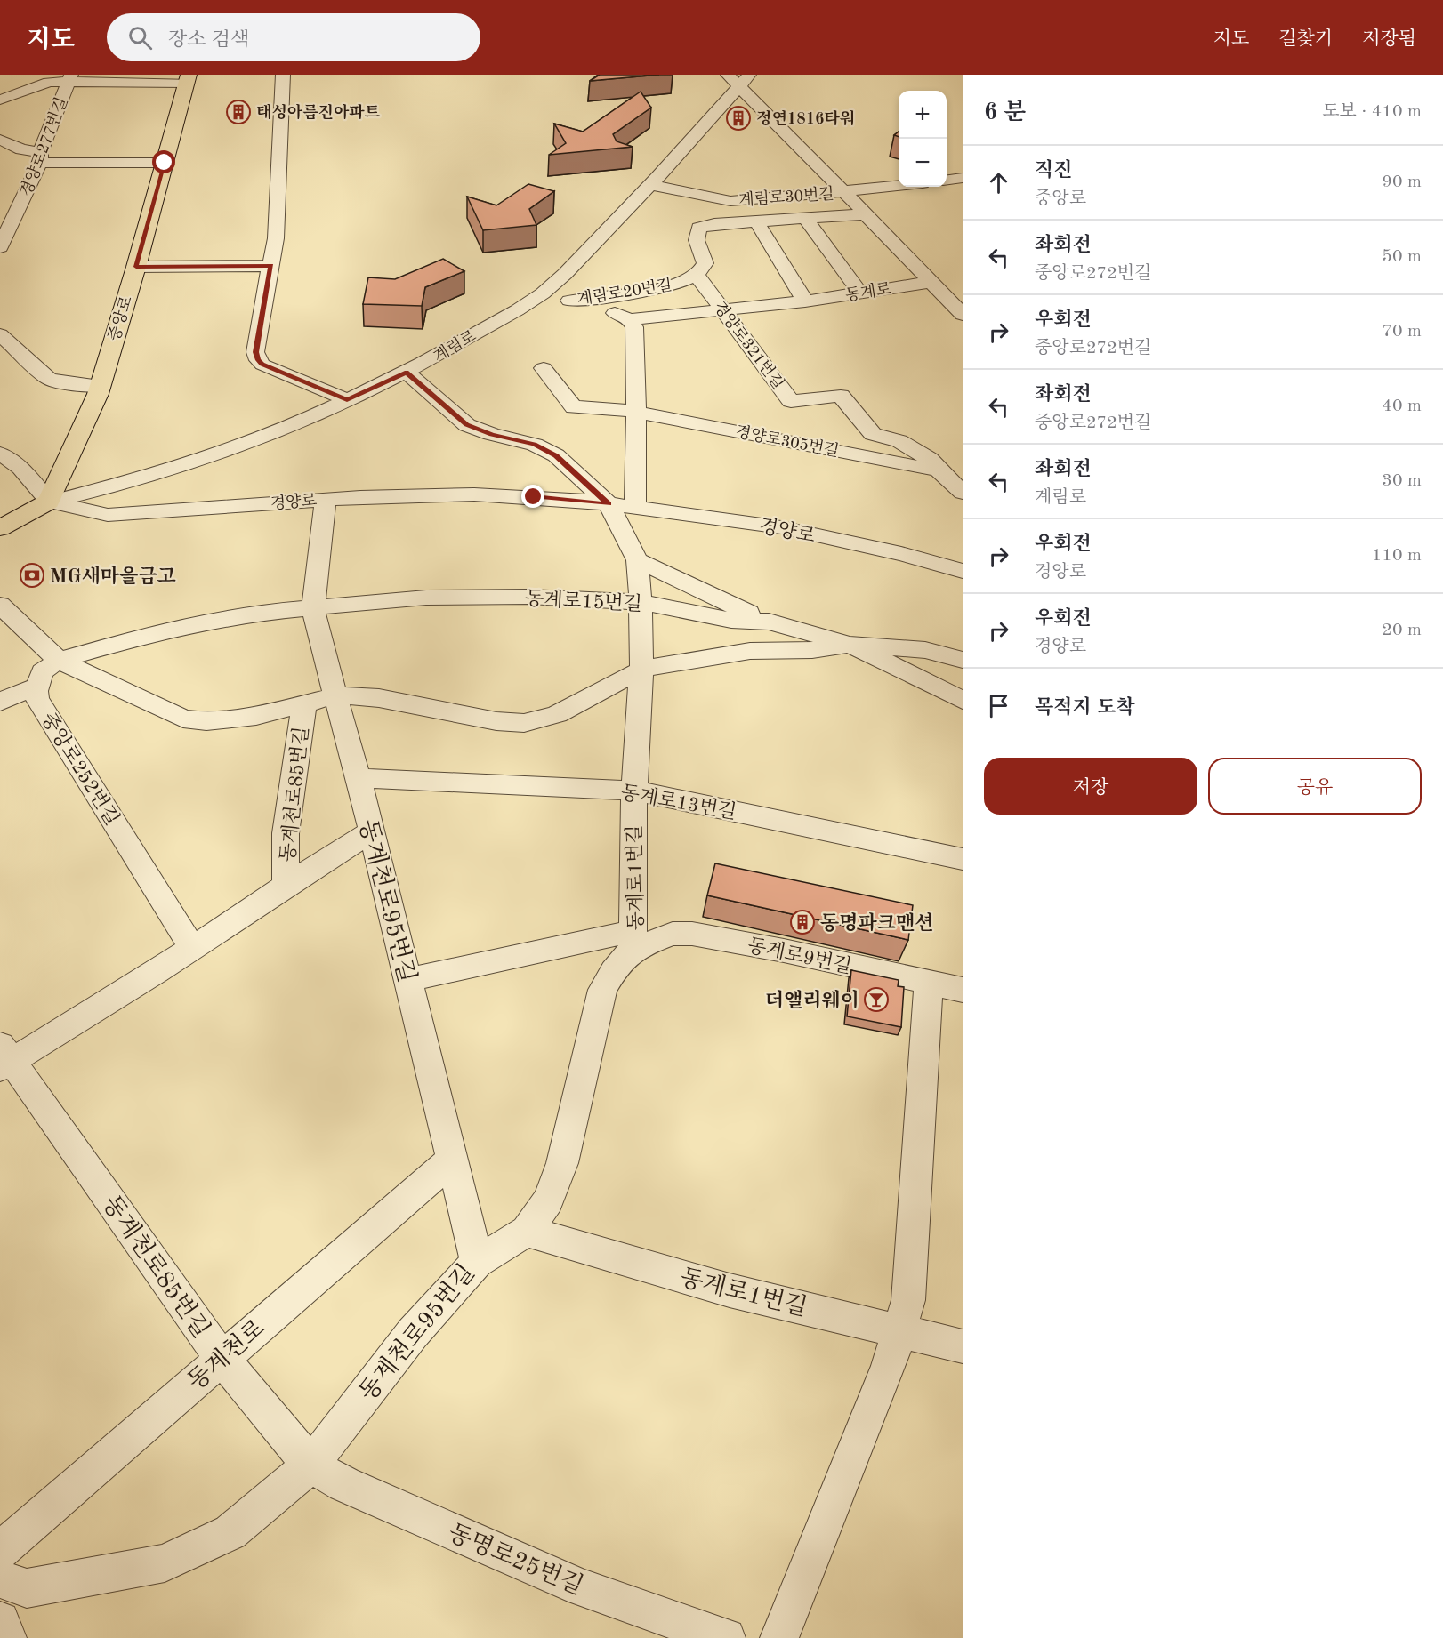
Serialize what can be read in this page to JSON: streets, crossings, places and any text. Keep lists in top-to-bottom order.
{
  "streets": {
    "main road": ["중앙로"],
    "street": [
      "경양로277번길",
      "계림로30번길",
      "계림로20번길",
      "동계로",
      "경양로321번길",
      "계림로",
      "경양로305번길",
      "경양로",
      "동계로15번길",
      "중앙로252번길",
      "동계천로85번길",
      "동계로13번길",
      "동계로1번길",
      "동계천로95번길",
      "동계로9번길",
      "동계천로",
      "동명로25번길"
    ]
  },
  "crossings": [
    ["계림로30번길", "동계로"],
    ["계림로30번길", "계림로"],
    ["계림로20번길", "동계로"],
    ["계림로20번길", "경양로321번길"],
    ["동계로", "계림로"],
    ["중앙로", "계림로"],
    ["중앙로", "경양로"],
    ["경양로321번길", "경양로305번길"],
    ["계림로", "경양로"],
    ["경양로", "동계천로95번길"],
    ["동계로15번길", "중앙로252번길"],
    ["동계로15번길", "동계로1번길"],
    ["동계로15번길", "동계천로95번길"],
    ["중앙로252번길", "동계천로85번길"],
    ["동계천로85번길", "동계천로95번길"],
    ["동계천로85번길", "동계천로"],
    ["동계천로85번길", "동명로25번길"],
    ["동계로13번길", "동계로1번길"],
    ["동계로13번길", "동계천로95번길"],
    ["동계로1번길", "동계천로95번길"],
    ["동계로1번길", "동계로9번길"],
    ["동계천로95번길", "동계천로"],
    ["동계천로95번길", "동명로25번길"]
  ],
  "places": {
    "building": ["태성아름진아파트", "정연1816타워", "동명파크맨션"],
    "bank": ["MG새마을금고"],
    "bar": ["더앨리웨이"]
  },
  "page": {
    "header": "지도",
    "search": "장소 검색",
    "nav": ["지도", "길찾기", "저장됨"],
    "heading": ["6 분", "도보 · 410 m"],
    "map_buttons": ["+", "−"],
    "list": [
      ["직진", "중앙로", "90 m"],
      ["좌회전", "중앙로272번길", "50 m"],
      ["우회전", "중앙로272번길", "70 m"],
      ["좌회전", "중앙로272번길", "40 m"],
      ["좌회전", "계림로", "30 m"],
      ["우회전", "경양로", "110 m"],
      ["우회전", "경양로", "20 m"],
      "목적지 도착"
    ],
    "buttons": ["저장", "공유"]
  }
}
